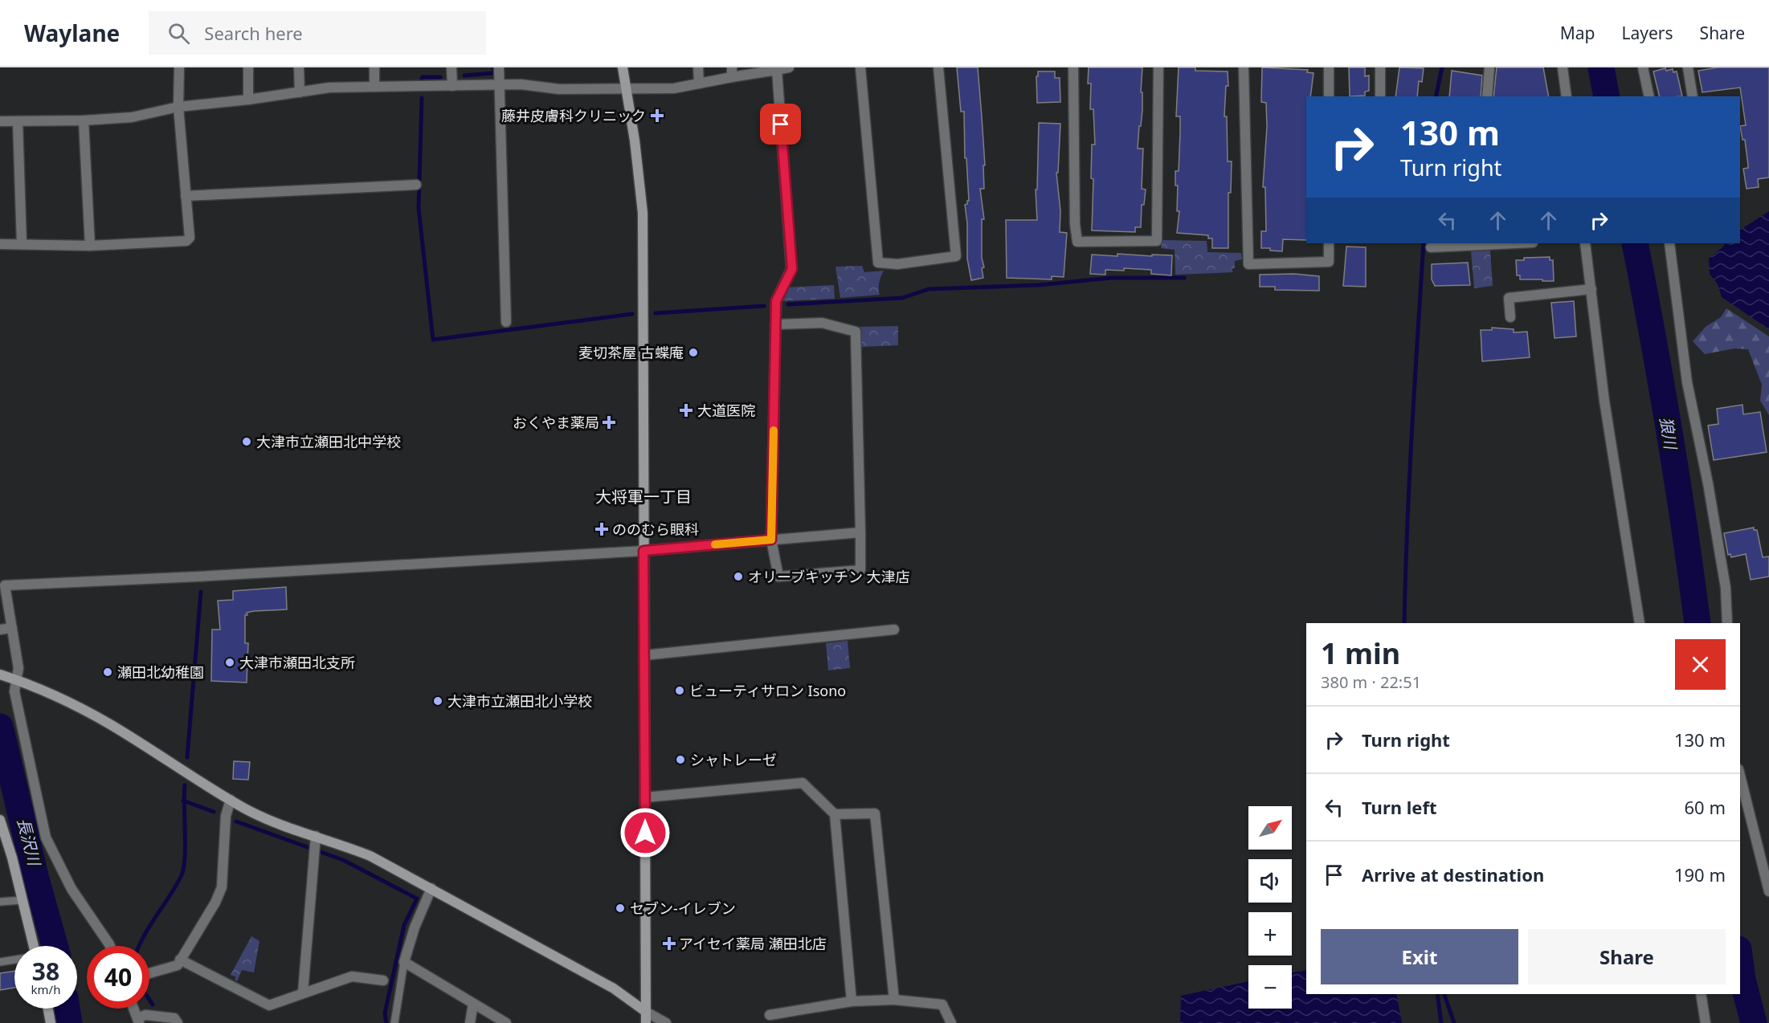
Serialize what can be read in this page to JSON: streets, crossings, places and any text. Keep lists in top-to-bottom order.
{
  "districts": ["大将軍一丁目"],
  "water": ["狼川", "長沢川"],
  "places": {
    "health": [
      "藤井皮膚科クリニック",
      "大道医院",
      "おくやま薬局",
      "ののむら眼科",
      "アイセイ薬局 瀬田北店"
    ],
    "other": [
      "麦切茶屋 古蝶庵",
      "大津市立瀬田北中学校",
      "オリーブキッチン 大津店",
      "大津市瀬田北支所",
      "瀬田北幼稚園",
      "ビューティサロン Isono",
      "大津市立瀬田北小学校",
      "シャトレーゼ",
      "セブン-イレブン"
    ]
  },
  "north": "top right",
  "page": {
    "header": "Waylane",
    "search": "Search here",
    "nav": ["Map", "Layers", "Share"],
    "turn": ["130 m", "Turn right"],
    "heading": ["1 min", "380 m · 22:51"],
    "list": [
      {
        "name": "Turn right",
        "value": "130 m"
      },
      {
        "name": "Turn left",
        "value": "60 m"
      },
      {
        "name": "Arrive at destination",
        "value": "190 m"
      }
    ],
    "map_buttons": ["+", "−"],
    "buttons": ["Exit", "Share"],
    "speed": "38 km/h",
    "limit": "40"
  }
}
